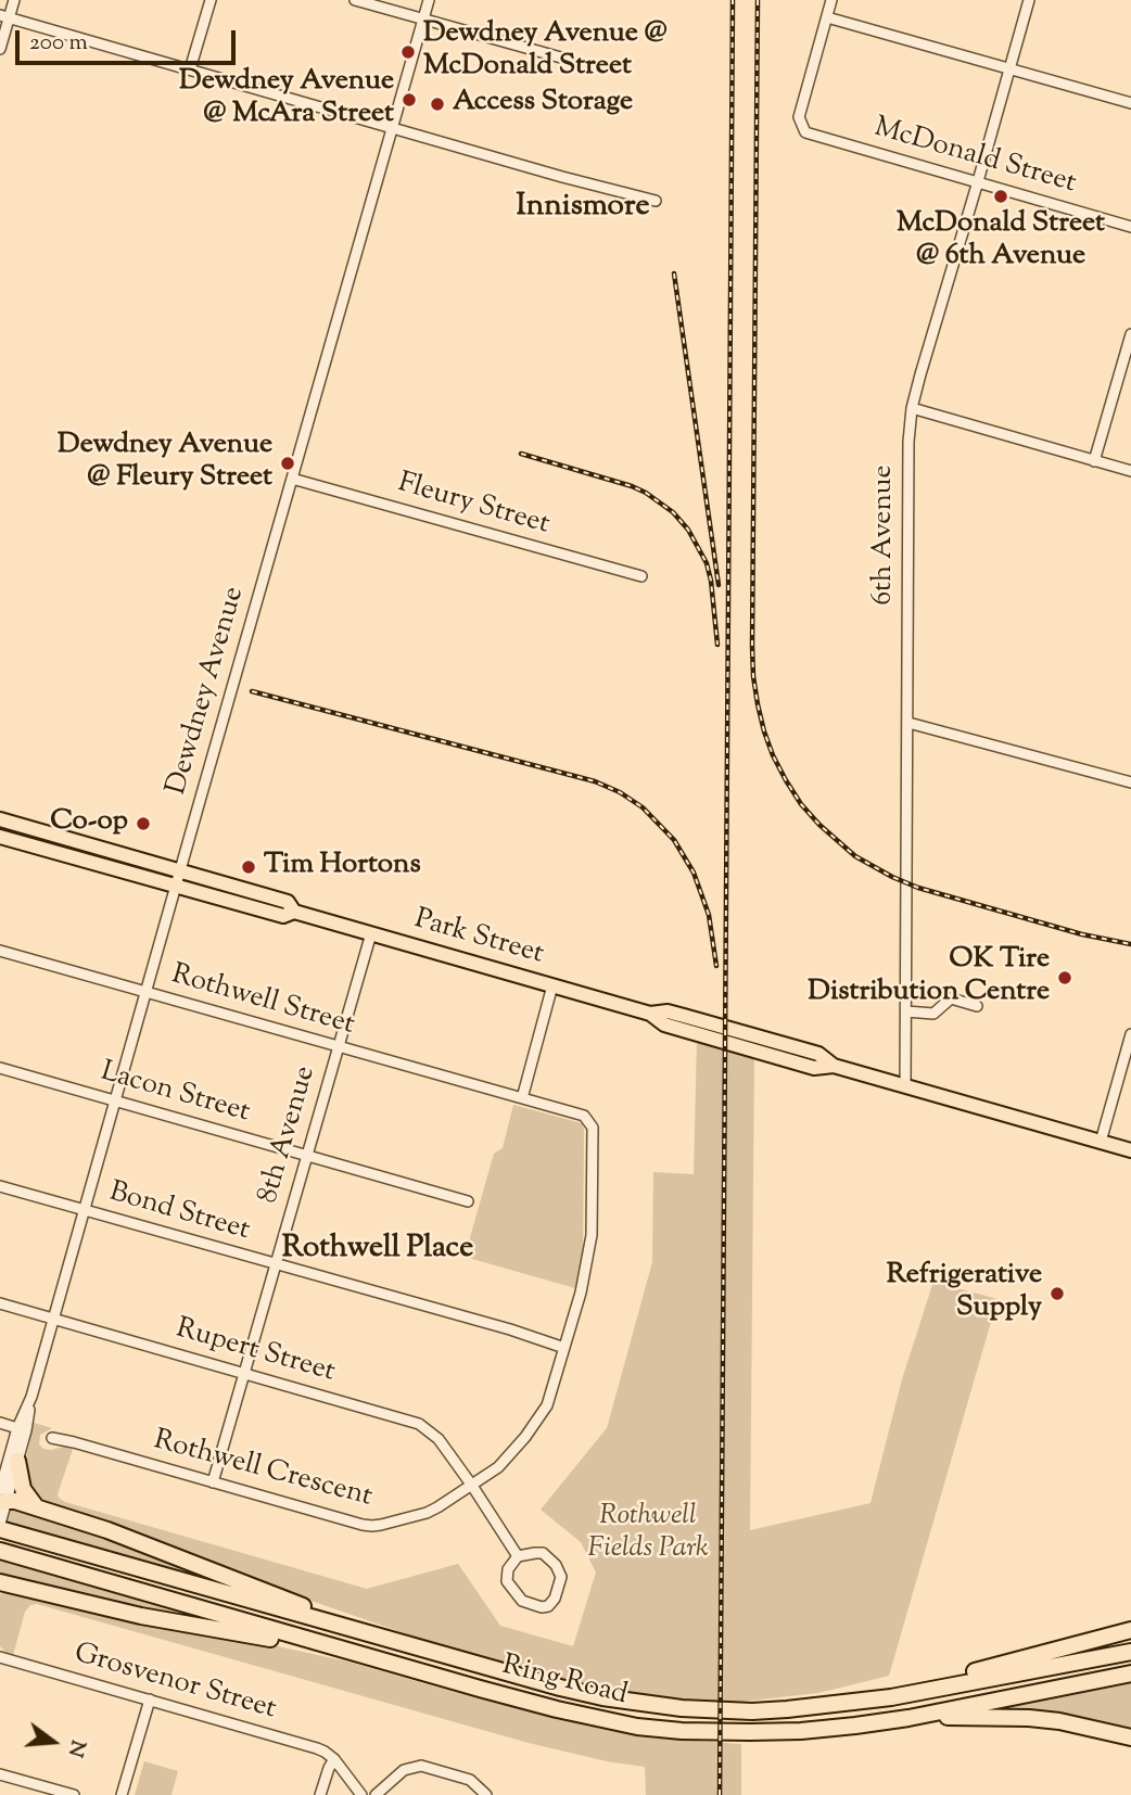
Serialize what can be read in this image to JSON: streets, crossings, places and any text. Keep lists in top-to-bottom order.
{
  "streets": {
    "highway": ["Ring Road"],
    "main road": ["Park Street"],
    "street": [
      "McDonald Street",
      "Fleury Street",
      "6th Avenue",
      "Dewdney Avenue",
      "Rothwell Street",
      "Lacon Street",
      "8th Avenue",
      "Bond Street",
      "Rupert Street",
      "Rothwell Crescent",
      "Grosvenor Street"
    ]
  },
  "crossings": [
    ["McDonald Street", "6th Avenue"],
    ["Fleury Street", "Dewdney Avenue"],
    ["6th Avenue", "Park Street"],
    ["Dewdney Avenue", "Park Street"],
    ["Dewdney Avenue", "Rothwell Street"],
    ["Dewdney Avenue", "Lacon Street"],
    ["Dewdney Avenue", "Bond Street"],
    ["Dewdney Avenue", "Rupert Street"],
    ["Dewdney Avenue", "Ring Road"],
    ["Park Street", "8th Avenue"],
    ["Rothwell Street", "8th Avenue"],
    ["Rothwell Street", "Rothwell Crescent"],
    ["Lacon Street", "8th Avenue"],
    ["8th Avenue", "Bond Street"],
    ["8th Avenue", "Rupert Street"],
    ["8th Avenue", "Rothwell Crescent"],
    ["Bond Street", "Rothwell Crescent"],
    ["Rupert Street", "Rothwell Crescent"]
  ],
  "districts": ["Innismore", "Rothwell Place"],
  "parks": ["Rothwell Fields Park"],
  "places": [
    "Dewdney Avenue @ McDonald Street",
    "Dewdney Avenue @ McAra Street",
    "Access Storage",
    "McDonald Street @ 6th Avenue",
    "Dewdney Avenue @ Fleury Street",
    "Co-op",
    "Tim Hortons",
    "OK Tire Distribution Centre",
    "Refrigerative Supply"
  ],
  "scale_bar": "200 m",
  "north": "right"
}
